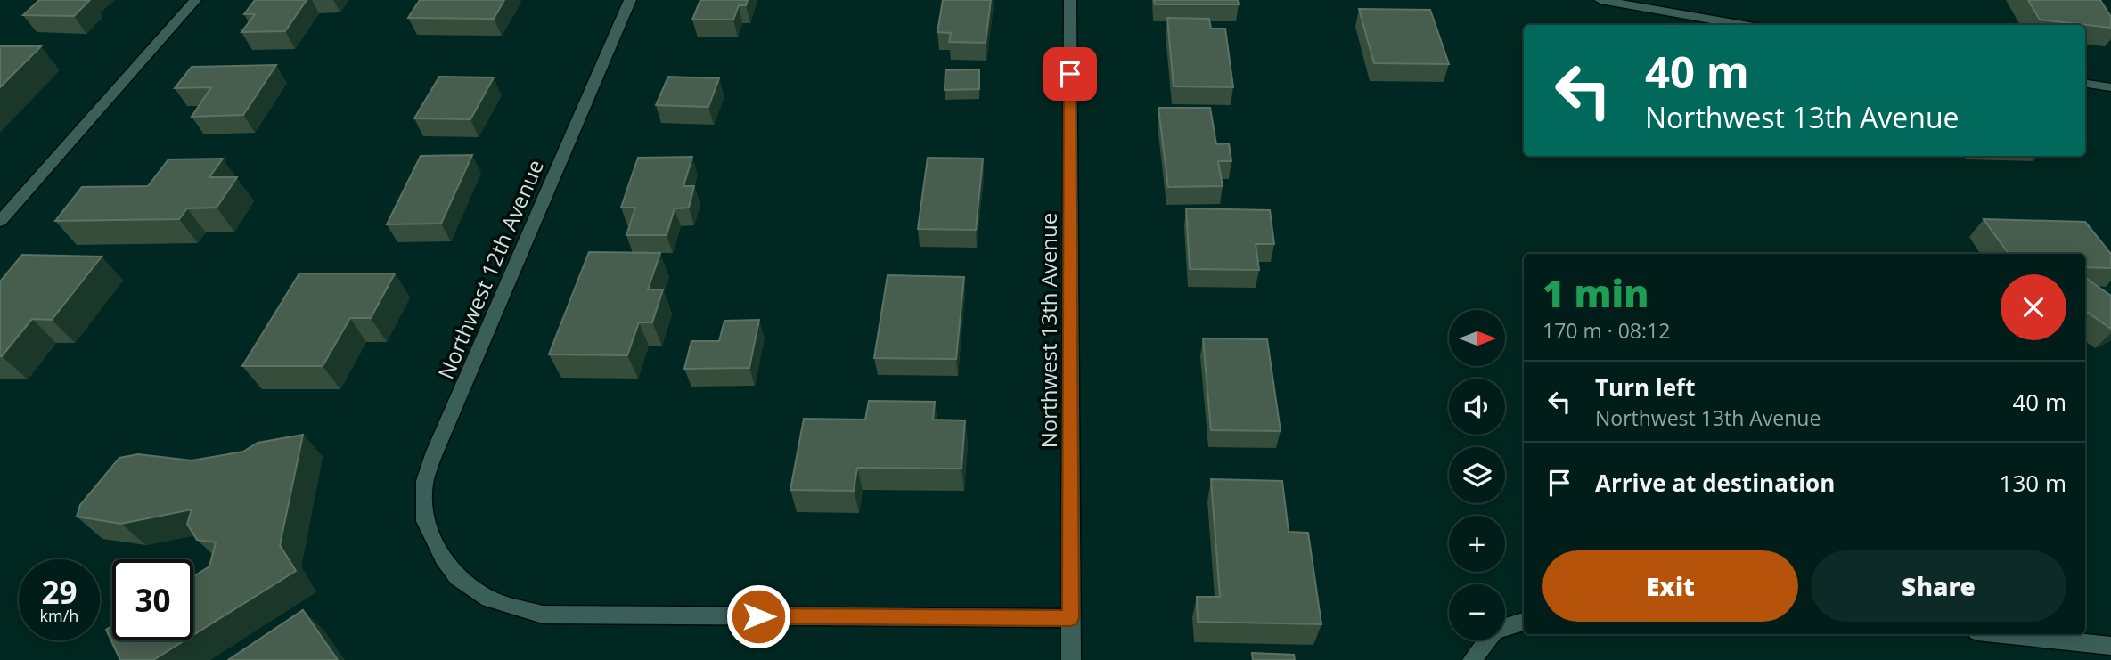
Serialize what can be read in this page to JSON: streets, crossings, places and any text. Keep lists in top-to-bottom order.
{
  "streets": {
    "street": ["Northwest 12th Avenue", "Northwest 13th Avenue"]
  },
  "crossings": [
    ["Northwest 12th Avenue", "Northwest 13th Avenue"]
  ],
  "north": "right",
  "page": {
    "turn": ["40 m", "Northwest 13th Avenue"],
    "heading": ["1 min", "170 m · 08:12"],
    "map_buttons": ["+", "−"],
    "list": [
      {
        "name": "Turn left",
        "note": "Northwest 13th Avenue",
        "value": "40 m"
      },
      {
        "name": "Arrive at destination",
        "value": "130 m"
      }
    ],
    "buttons": ["Exit", "Share"],
    "speed": "29 km/h",
    "limit": "30"
  }
}
